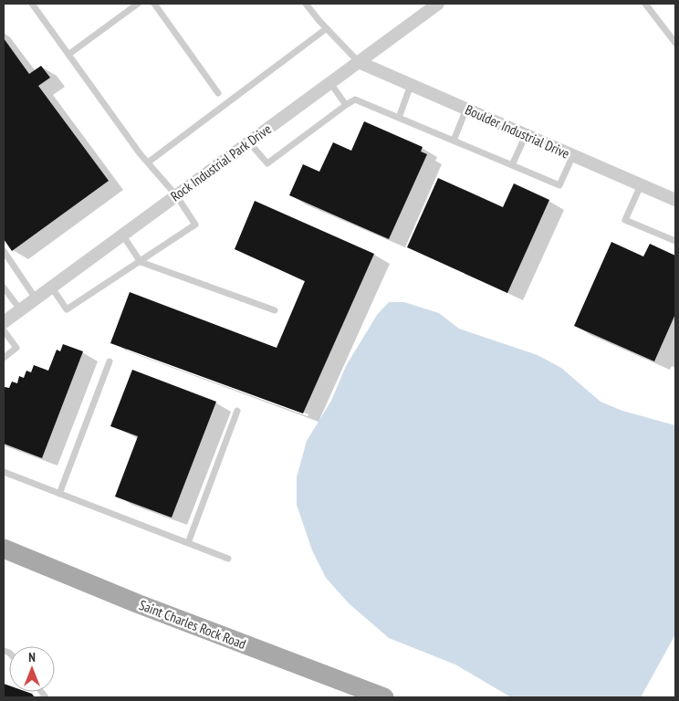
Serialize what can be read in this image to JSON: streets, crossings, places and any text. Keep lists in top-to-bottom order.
{
  "streets": {
    "main road": ["Saint Charles Rock Road"],
    "street": ["Boulder Industrial Drive", "Rock Industrial Park Drive"]
  },
  "crossings": [
    ["Boulder Industrial Drive", "Rock Industrial Park Drive"]
  ],
  "north": "top"
}
